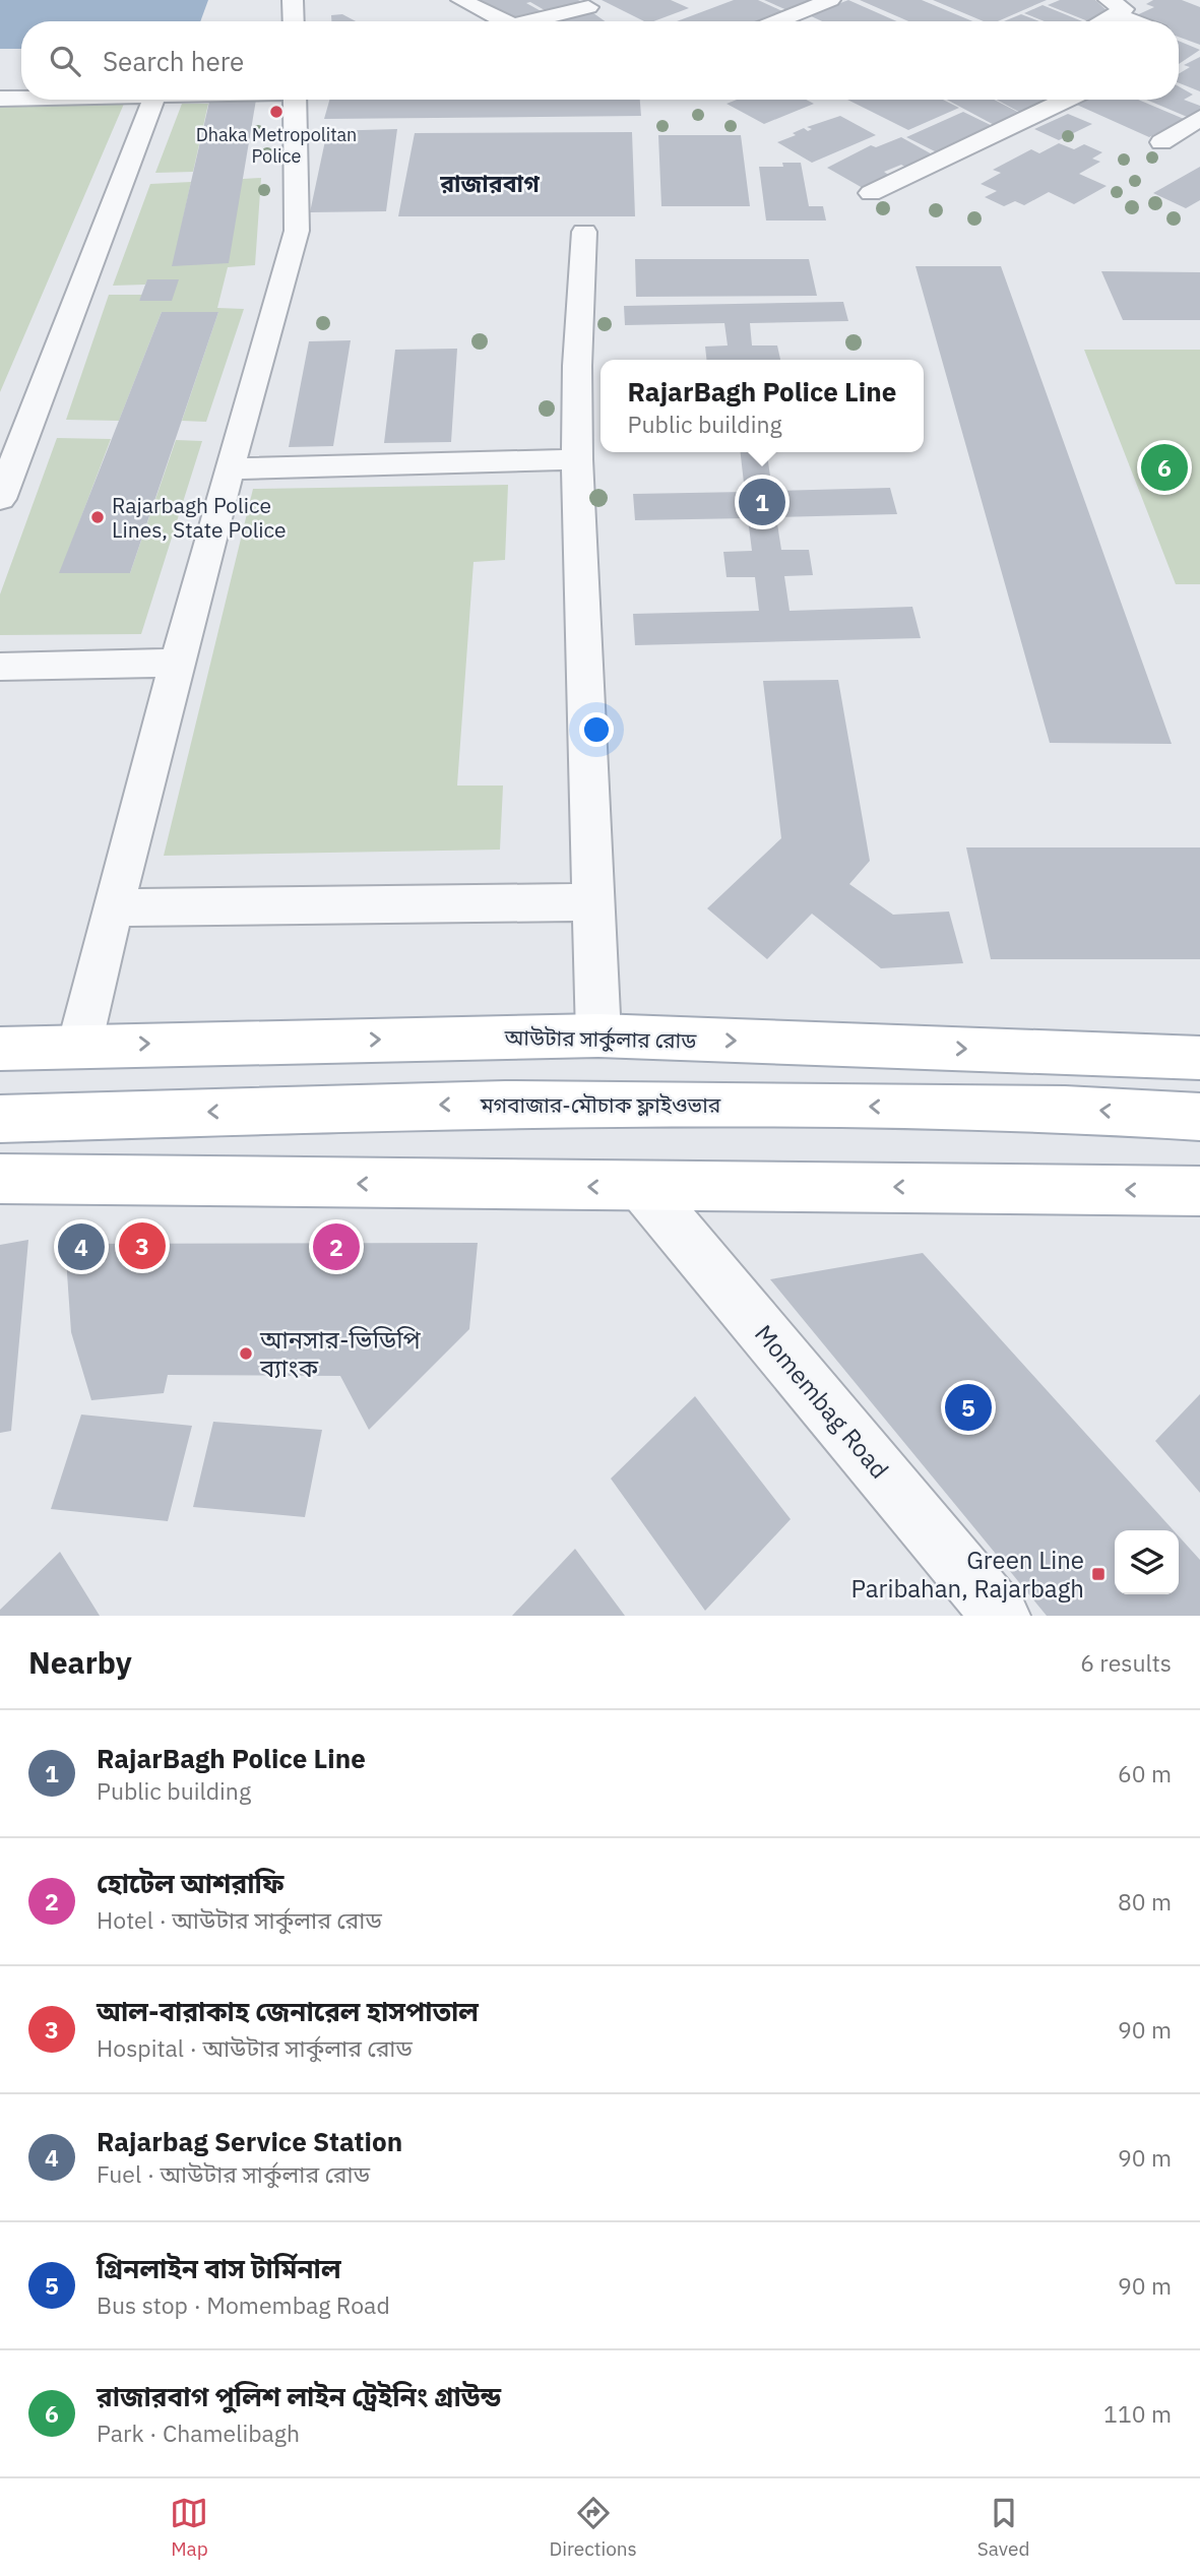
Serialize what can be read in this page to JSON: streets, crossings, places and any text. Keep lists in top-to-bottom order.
{
  "streets": {
    "main road": ["আউটার সার্কুলার রোড", "মগবাজার-মৌচাক ফ্লাইওভার"],
    "street": ["Momembag Road"]
  },
  "districts": ["রাজারবাগ"],
  "places": {
    "other": ["Dhaka Metropolitan Police", "Rajarbagh Police Lines, State Police", "আনসার-ভিডিপি ব্যাংক"],
    "transit": ["Green Line Paribahan, Rajarbagh"]
  },
  "page": {
    "search": "Search here",
    "popup": ["RajarBagh Police Line", "Public building"],
    "pins": [
      "6",
      "1",
      "3",
      "2",
      "4",
      "5"
    ],
    "heading": ["Nearby", "6 results"],
    "list": [
      {
        "mark": "1",
        "name": "RajarBagh Police Line",
        "note": "Public building",
        "value": "60 m"
      },
      {
        "mark": "2",
        "name": "হোটেল আশরাফি",
        "note": "Hotel · আউটার সার্কুলার রোড",
        "value": "80 m"
      },
      {
        "mark": "3",
        "name": "আল-বারাকাহ জেনারেল হাসপাতাল",
        "note": "Hospital · আউটার সার্কুলার রোড",
        "value": "90 m"
      },
      {
        "mark": "4",
        "name": "Rajarbag Service Station",
        "note": "Fuel · আউটার সার্কুলার রোড",
        "value": "90 m"
      },
      {
        "mark": "5",
        "name": "গ্রিনলাইন বাস টার্মিনাল",
        "note": "Bus stop · Momembag Road",
        "value": "90 m"
      },
      {
        "mark": "6",
        "name": "রাজারবাগ পুলিশ লাইন ট্রেইনিং গ্রাউন্ড",
        "note": "Park · Chamelibagh",
        "value": "110 m"
      }
    ],
    "nav": ["Map", "Directions", "Saved"]
  }
}
